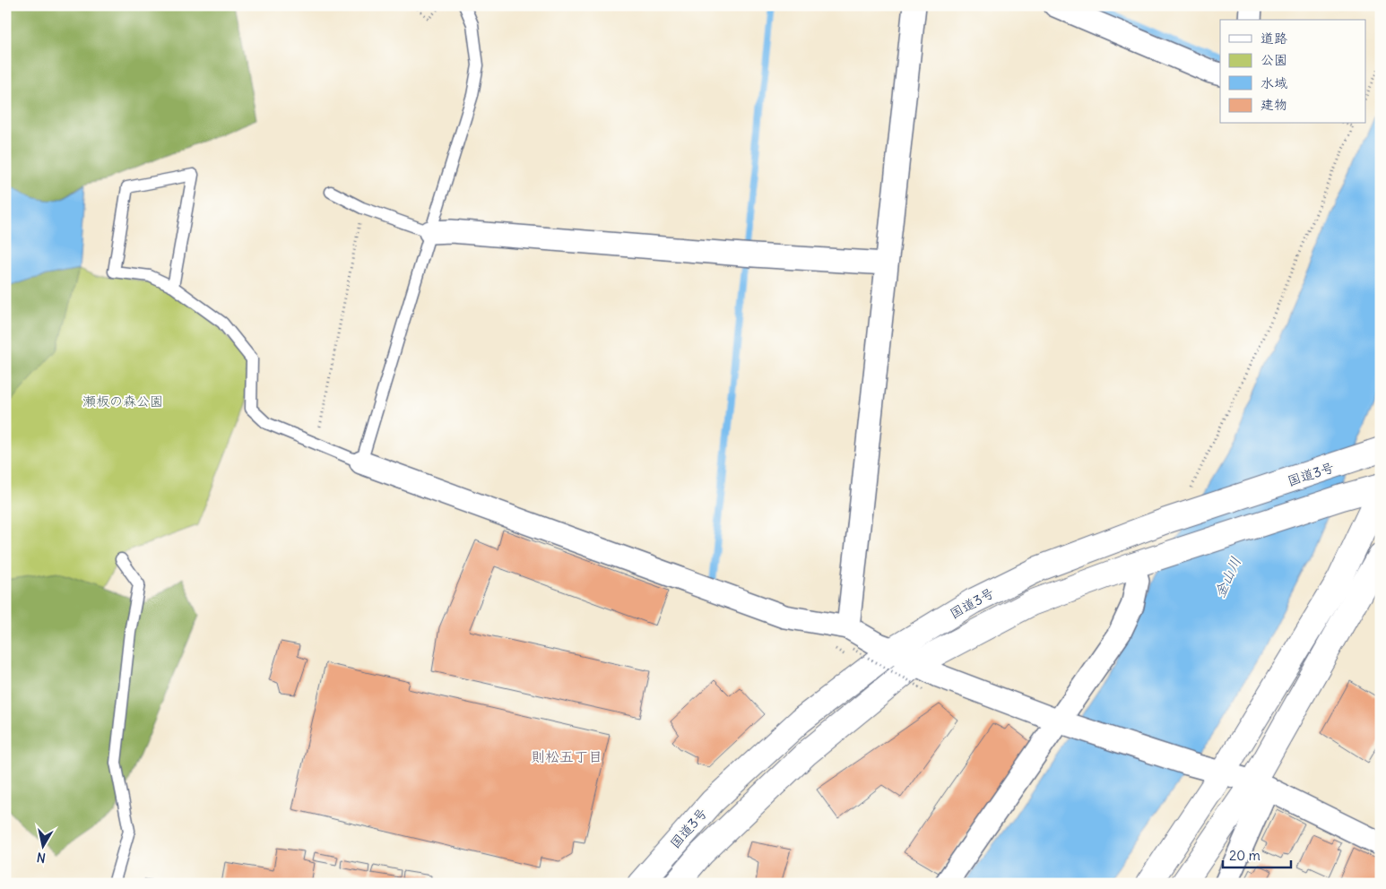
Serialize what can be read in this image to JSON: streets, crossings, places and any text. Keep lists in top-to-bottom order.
{
  "streets": {
    "main road": ["国道3号"]
  },
  "districts": ["則松五丁目"],
  "water": ["金山川"],
  "parks": ["瀬板の森公園"],
  "legend": [
    "道路",
    "公園",
    "水域",
    "建物"
  ],
  "scale_bar": "20 m",
  "north": "bottom"
}
